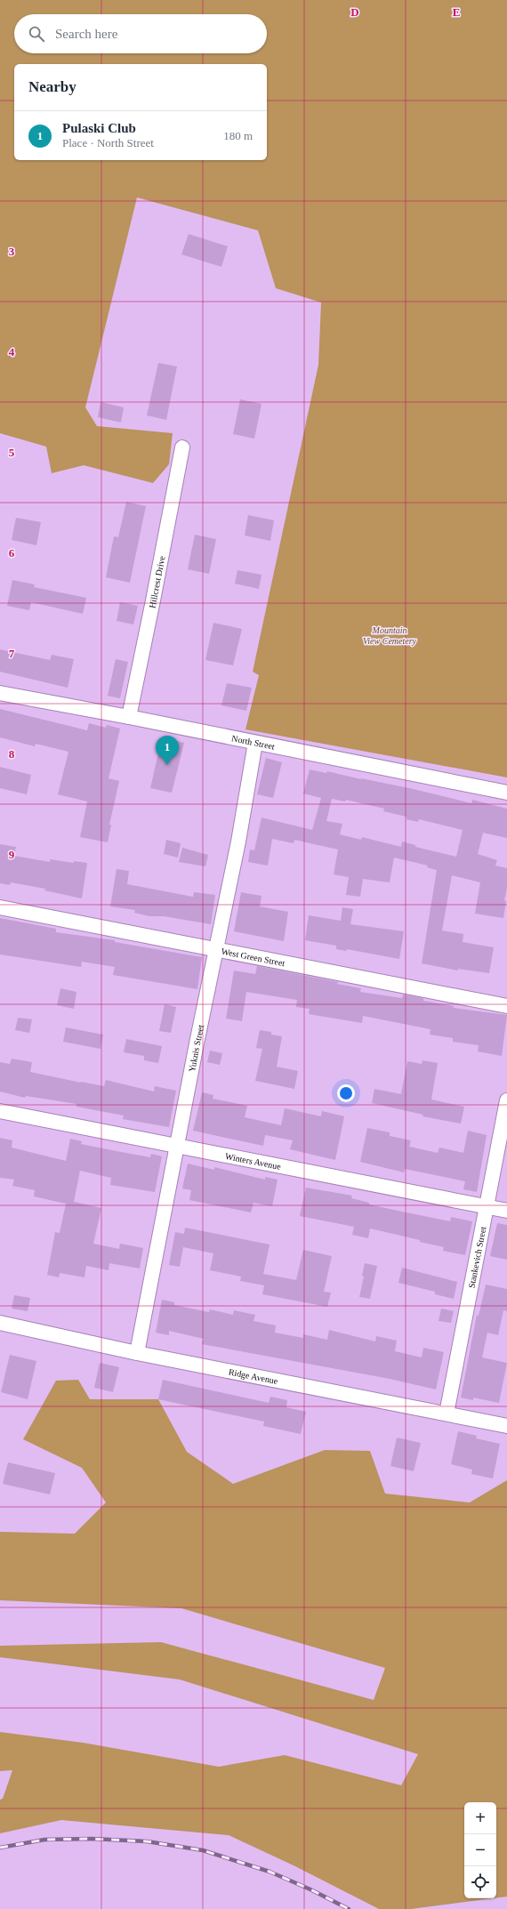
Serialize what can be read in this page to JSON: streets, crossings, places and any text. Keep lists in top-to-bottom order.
{
  "streets": {
    "street": [
      "Hillcrest Drive",
      "North Street",
      "West Green Street",
      "Yuknis Street",
      "Winters Avenue",
      "Stankevich Street",
      "Ridge Avenue"
    ]
  },
  "crossings": [
    ["Hillcrest Drive", "North Street"],
    ["North Street", "Yuknis Street"],
    ["West Green Street", "Yuknis Street"],
    ["Yuknis Street", "Winters Avenue"],
    ["Yuknis Street", "Ridge Avenue"],
    ["Winters Avenue", "Stankevich Street"],
    ["Stankevich Street", "Ridge Avenue"]
  ],
  "parks": ["Mountain View Cemetery"],
  "page": {
    "search": "Search here",
    "heading": "Nearby",
    "list": [
      {
        "mark": "1",
        "name": "Pulaski Club",
        "note": "Place · North Street",
        "value": "180 m"
      }
    ],
    "pins": "1",
    "map_buttons": ["+", "−"]
  },
  "grid": {
    "columns": ["D", "E"],
    "rows": [
      "3",
      "4",
      "5",
      "6",
      "7",
      "8",
      "9"
    ]
  }
}
